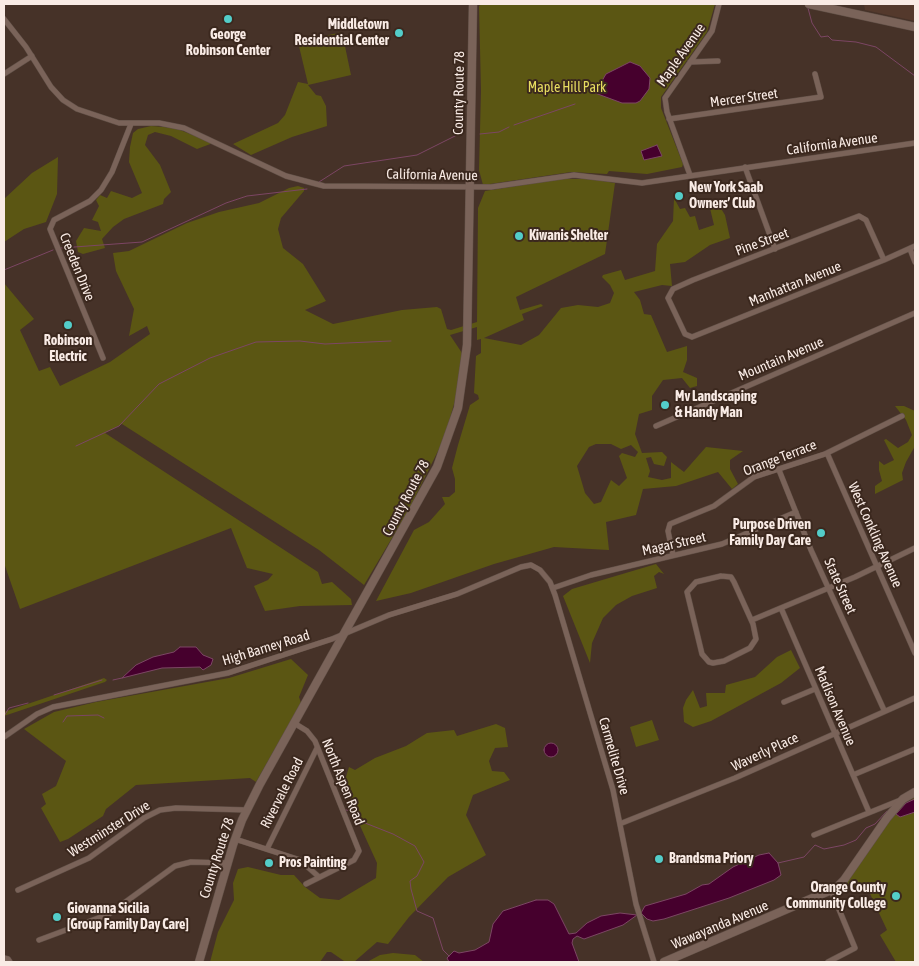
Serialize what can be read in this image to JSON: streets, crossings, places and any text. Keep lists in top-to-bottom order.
{
  "streets": {
    "street": [
      "Maple Avenue",
      "County Route 78",
      "Mercer Street",
      "California Avenue",
      "Pine Street",
      "Creeden Drive",
      "Manhattan Avenue",
      "Mountain Avenue",
      "Orange Terrace",
      "West Conkling Avenue",
      "Magar Street",
      "State Street",
      "High Barney Road",
      "Madison Avenue",
      "Waverly Place",
      "Carmelite Drive",
      "North Aspen Road",
      "Rivervale Road",
      "Westminster Drive",
      "Wawayanda Avenue"
    ]
  },
  "crossings": [
    ["Maple Avenue", "Mercer Street"],
    ["Maple Avenue", "California Avenue"],
    ["County Route 78", "California Avenue"],
    ["County Route 78", "High Barney Road"],
    ["County Route 78", "North Aspen Road"],
    ["County Route 78", "Westminster Drive"],
    ["California Avenue", "Creeden Drive"],
    ["Pine Street", "Manhattan Avenue"],
    ["Orange Terrace", "West Conkling Avenue"],
    ["Orange Terrace", "Magar Street"],
    ["Orange Terrace", "State Street"],
    ["Magar Street", "State Street"],
    ["Magar Street", "Carmelite Drive"],
    ["State Street", "Waverly Place"],
    ["High Barney Road", "Carmelite Drive"],
    ["Madison Avenue", "Waverly Place"],
    ["Waverly Place", "Carmelite Drive"],
    ["North Aspen Road", "Rivervale Road"]
  ],
  "parks": ["Maple Hill Park"],
  "places": [
    "George Robinson Center",
    "Middletown Residential Center",
    "New York Saab Owners’ Club",
    "Kiwanis Shelter",
    "Robinson Electric",
    "Mv Landscaping & Handy Man",
    "Purpose Driven Family Day Care",
    "Brandsma Priory",
    "Pros Painting",
    "Orange County Community College",
    "Giovanna Sicilia [Group Family Day Care]"
  ]
}
